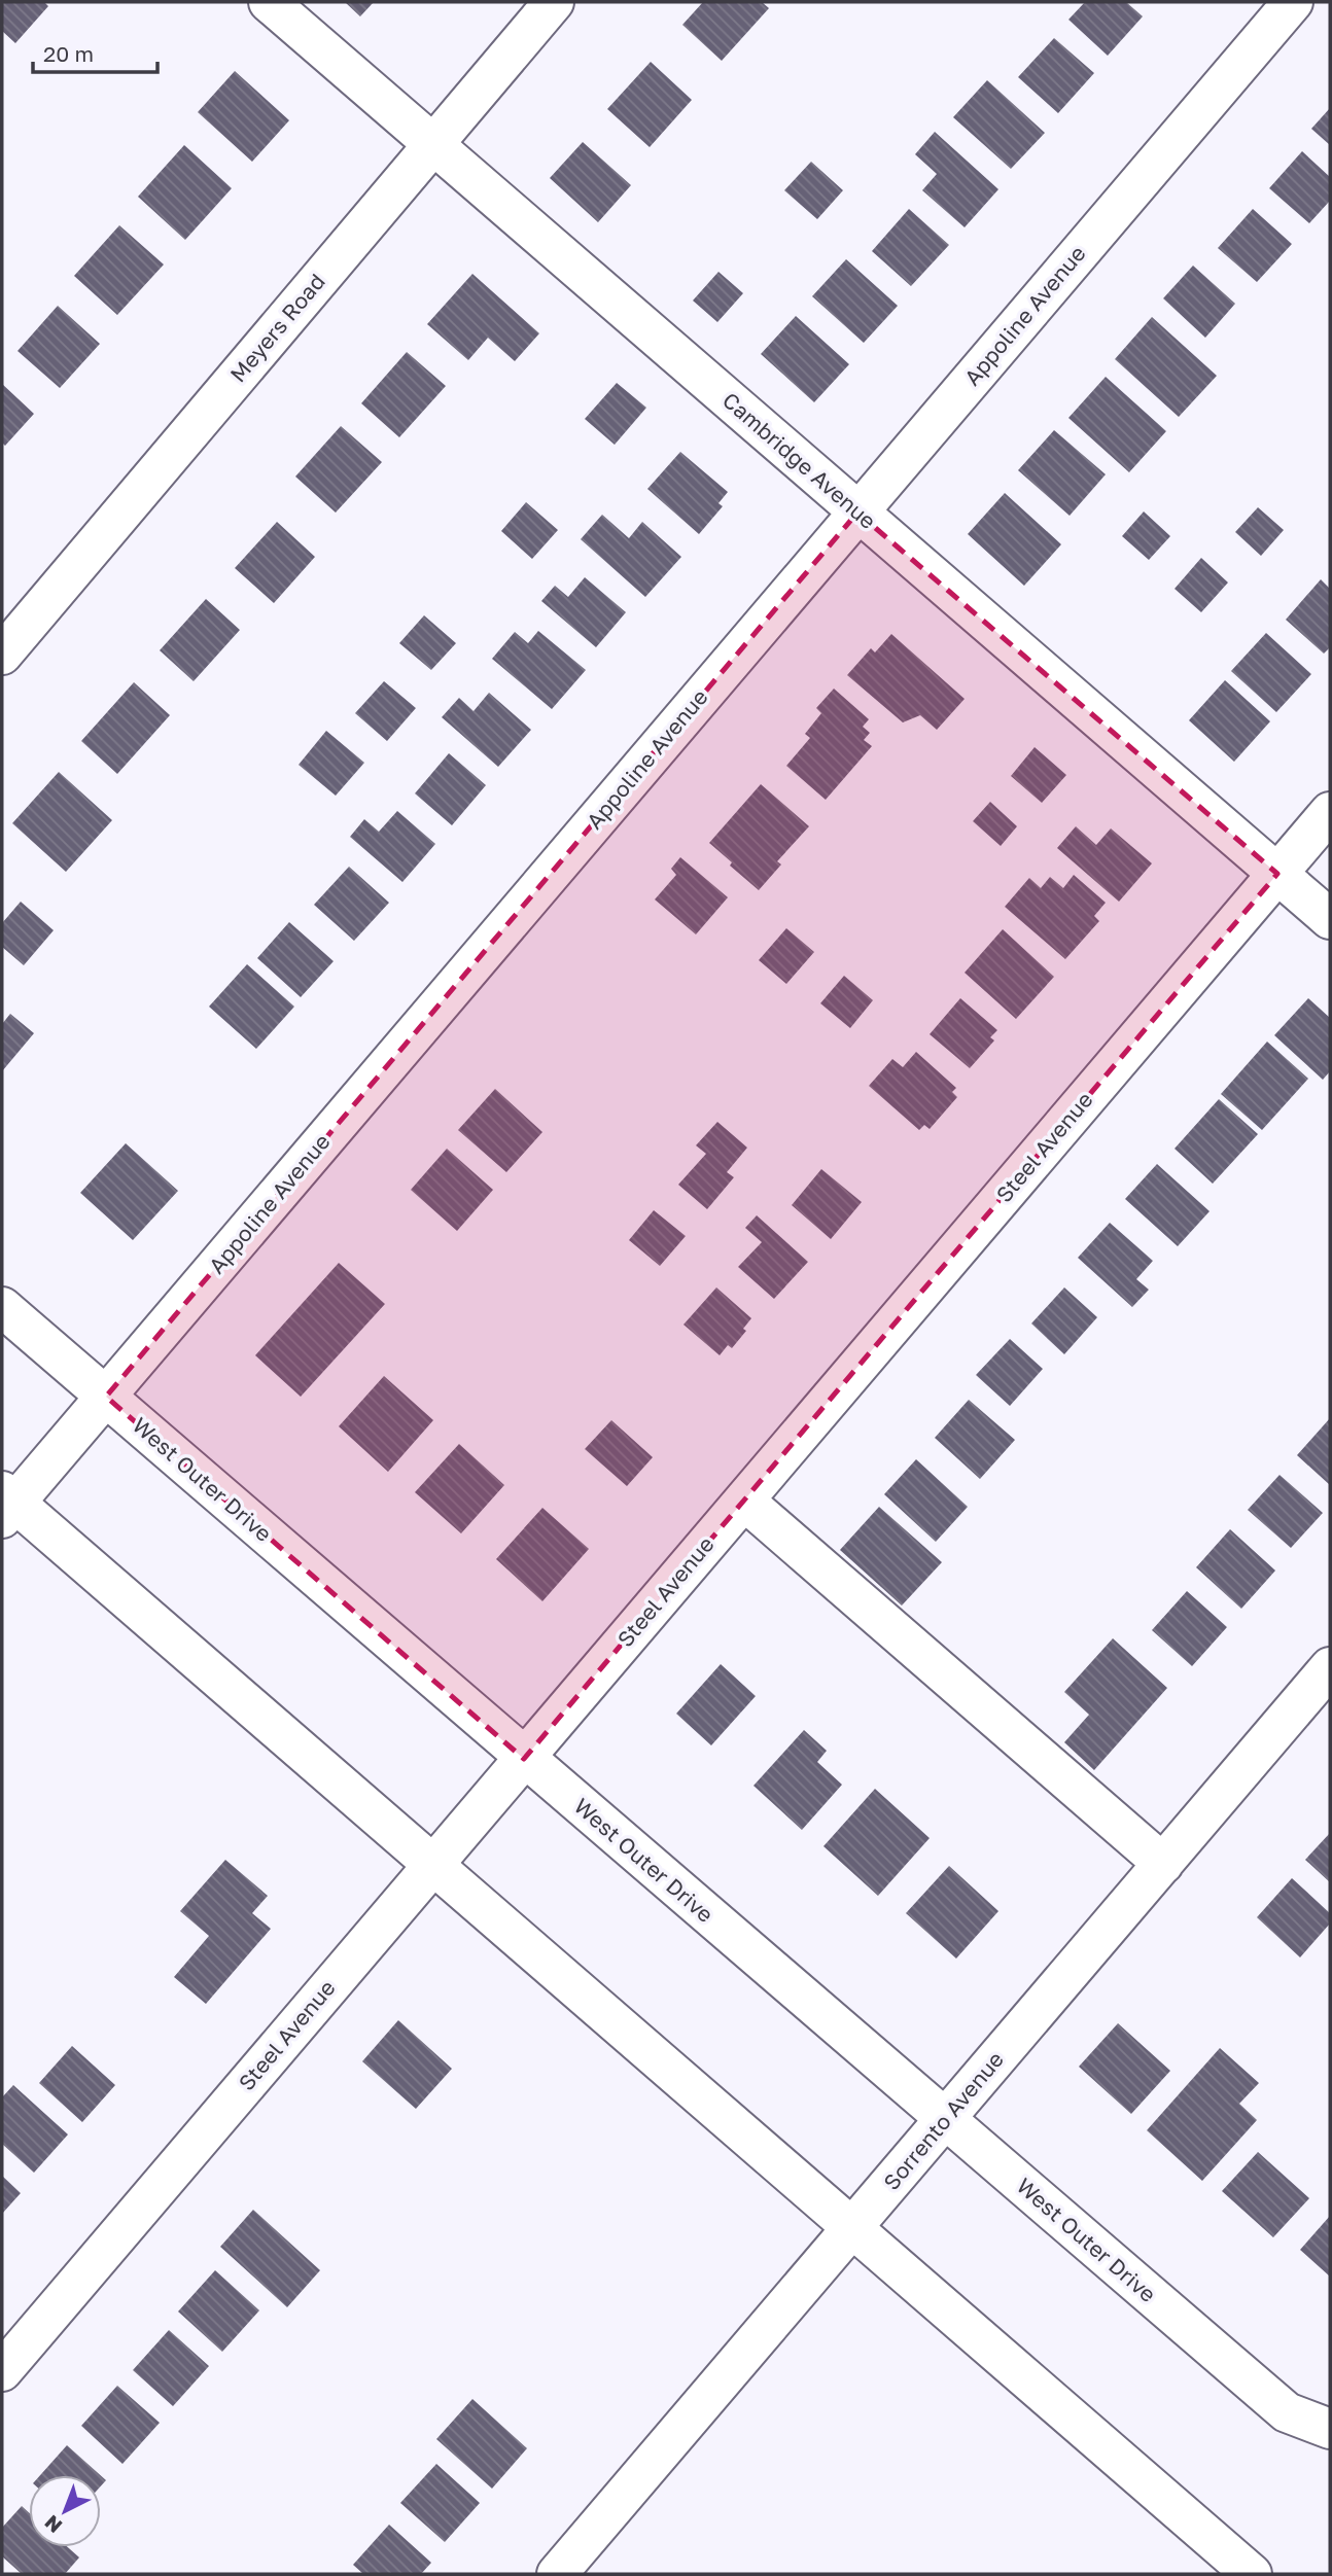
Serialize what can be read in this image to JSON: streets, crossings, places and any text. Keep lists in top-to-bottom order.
{
  "streets": {
    "street": [
      "Appoline Avenue",
      "Meyers Road",
      "Cambridge Avenue",
      "Steel Avenue",
      "West Outer Drive",
      "Sorrento Avenue"
    ]
  },
  "crossings": [
    ["Appoline Avenue", "Cambridge Avenue"],
    ["Appoline Avenue", "West Outer Drive"],
    ["Meyers Road", "Cambridge Avenue"],
    ["Cambridge Avenue", "Steel Avenue"],
    ["Steel Avenue", "West Outer Drive"],
    ["West Outer Drive", "Sorrento Avenue"]
  ],
  "scale_bar": "20 m",
  "north": "bottom left"
}
